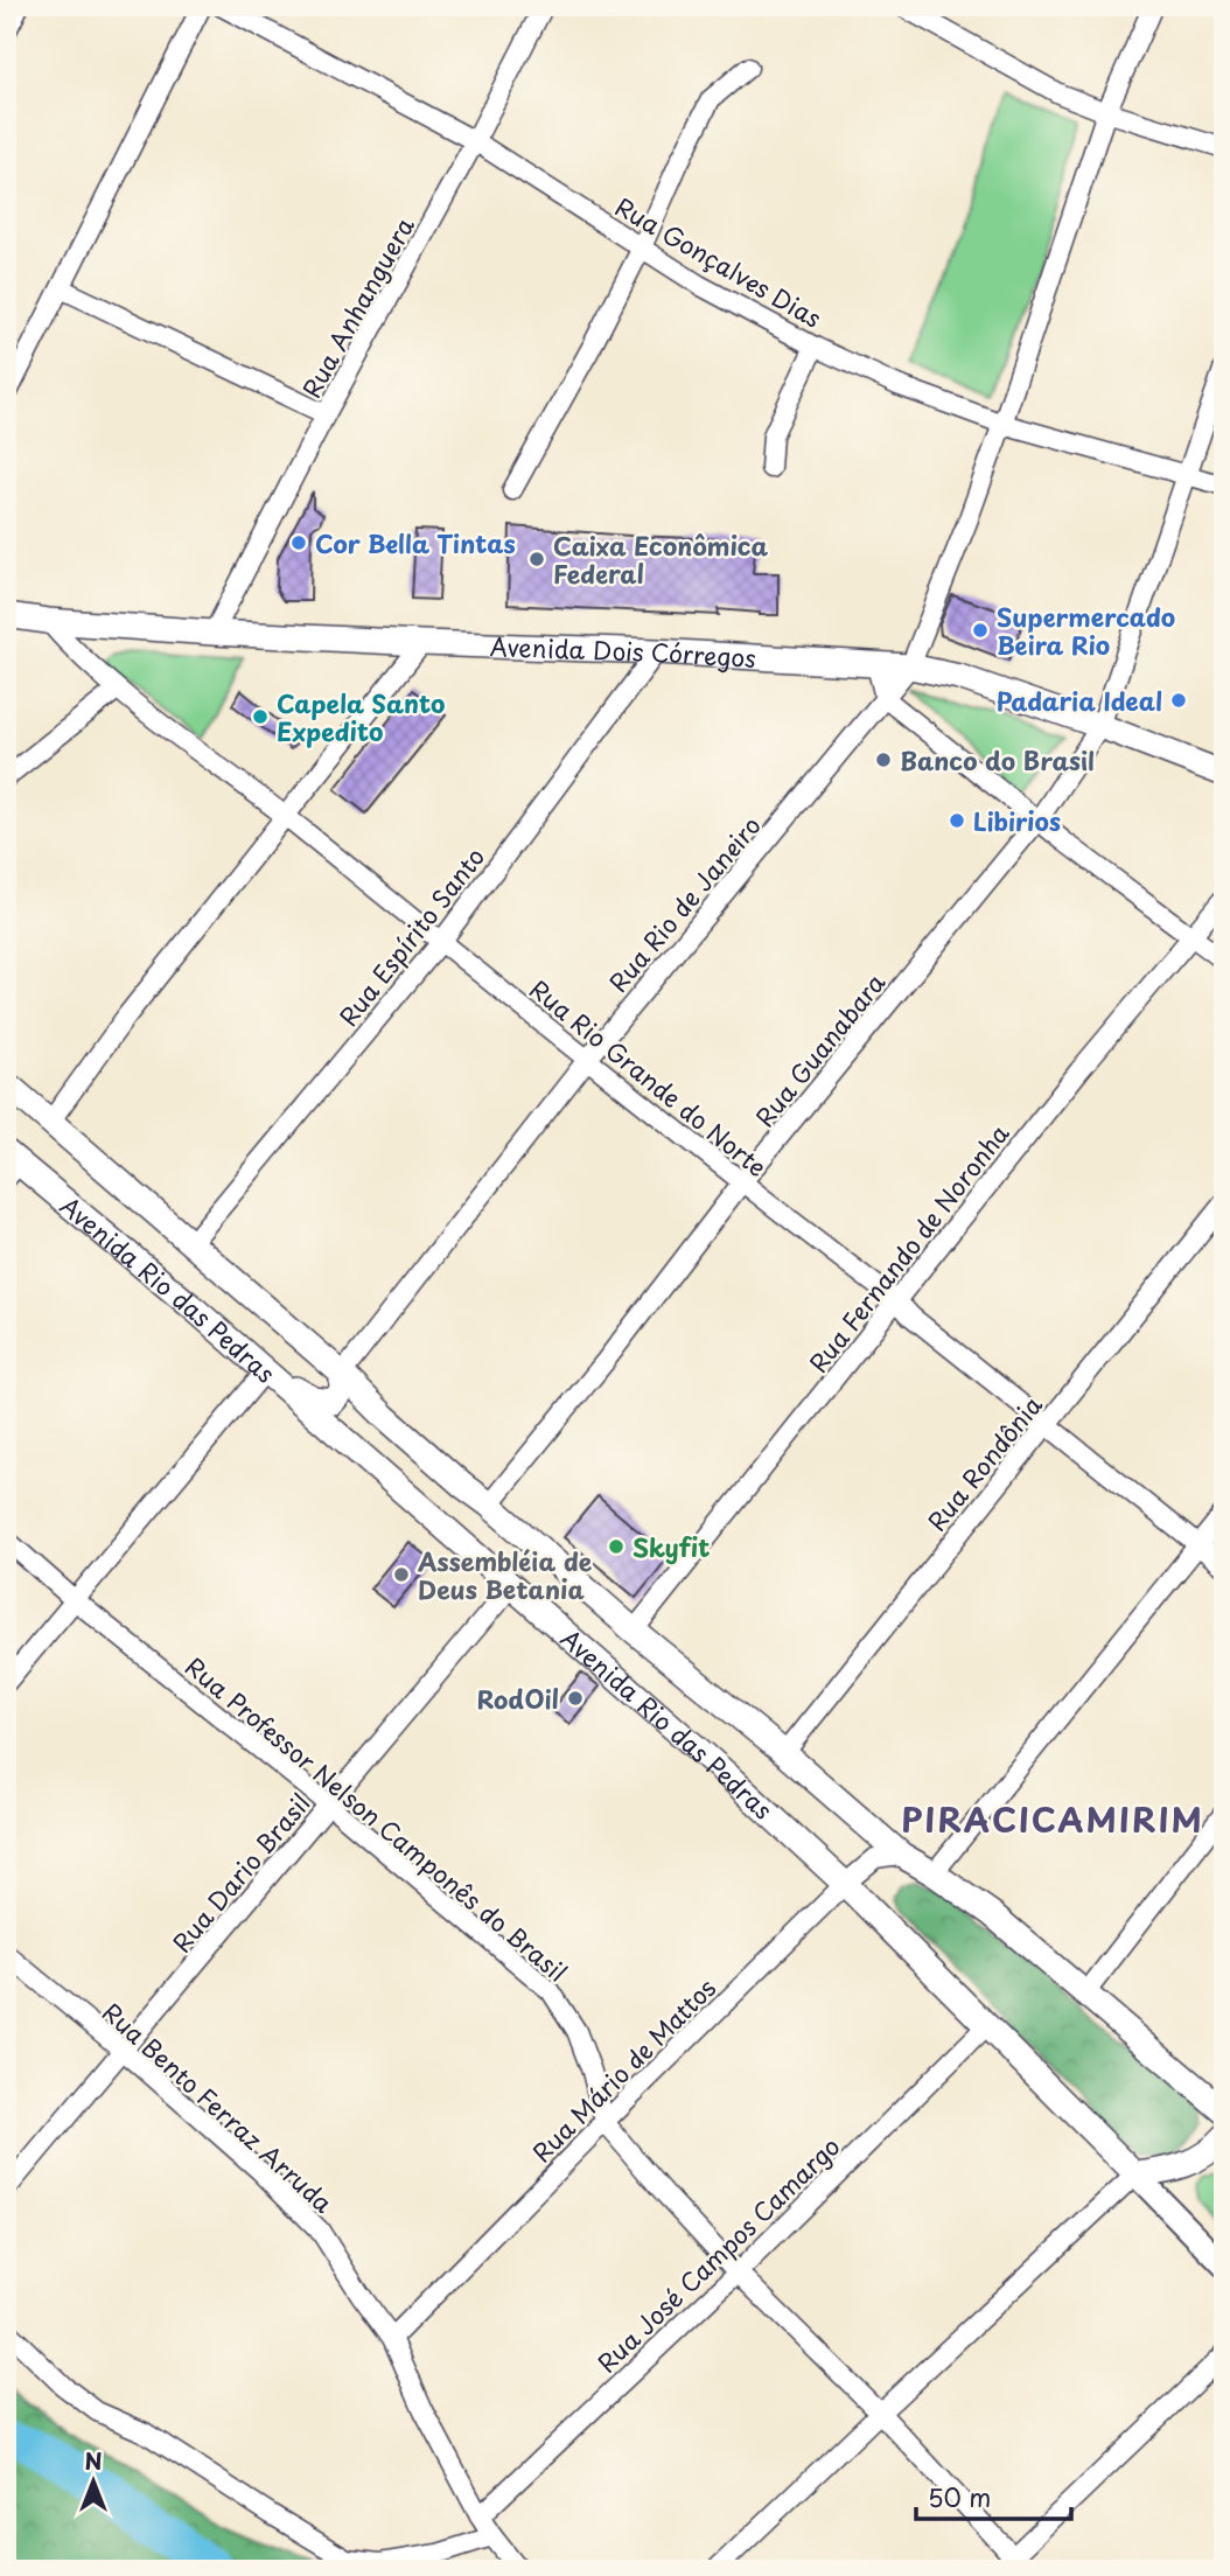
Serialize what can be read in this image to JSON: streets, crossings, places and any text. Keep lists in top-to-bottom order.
{
  "streets": {
    "main road": ["Avenida Dois Córregos", "Avenida Rio das Pedras"],
    "street": [
      "Rua Gonçalves Dias",
      "Rua Anhanguera",
      "Rua Rio de Janeiro",
      "Rua Espírito Santo",
      "Rua Guanabara",
      "Rua Rio Grande do Norte",
      "Rua Fernando de Noronha",
      "Rua Rondônia",
      "Rua Professor Nelson Camponês do Brasil",
      "Rua Dario Brasil",
      "Rua Mário de Mattos",
      "Rua Bento Ferraz Arruda",
      "Rua José Campos Camargo"
    ]
  },
  "crossings": [
    ["Rua Gonçalves Dias", "Rua Anhanguera"],
    ["Rua Gonçalves Dias", "Rua Rio de Janeiro"],
    ["Rua Gonçalves Dias", "Rua Guanabara"],
    ["Rua Anhanguera", "Avenida Dois Córregos"],
    ["Avenida Dois Córregos", "Rua Rio de Janeiro"],
    ["Avenida Dois Córregos", "Rua Espírito Santo"],
    ["Avenida Dois Córregos", "Rua Guanabara"],
    ["Avenida Dois Córregos", "Rua Rio Grande do Norte"],
    ["Rua Rio de Janeiro", "Rua Rio Grande do Norte"],
    ["Rua Rio de Janeiro", "Avenida Rio das Pedras"],
    ["Rua Espírito Santo", "Rua Rio Grande do Norte"],
    ["Rua Espírito Santo", "Avenida Rio das Pedras"],
    ["Rua Guanabara", "Rua Rio Grande do Norte"],
    ["Rua Guanabara", "Avenida Rio das Pedras"],
    ["Rua Rio Grande do Norte", "Rua Fernando de Noronha"],
    ["Rua Rio Grande do Norte", "Rua Rondônia"],
    ["Rua Fernando de Noronha", "Avenida Rio das Pedras"],
    ["Avenida Rio das Pedras", "Rua Rondônia"],
    ["Avenida Rio das Pedras", "Rua Dario Brasil"],
    ["Avenida Rio das Pedras", "Rua Mário de Mattos"],
    ["Avenida Rio das Pedras", "Rua José Campos Camargo"],
    ["Rua Professor Nelson Camponês do Brasil", "Rua Dario Brasil"],
    ["Rua Professor Nelson Camponês do Brasil", "Rua Mário de Mattos"],
    ["Rua Professor Nelson Camponês do Brasil", "Rua José Campos Camargo"],
    ["Rua Dario Brasil", "Rua Bento Ferraz Arruda"],
    ["Rua Mário de Mattos", "Rua Bento Ferraz Arruda"],
    ["Rua Bento Ferraz Arruda", "Rua José Campos Camargo"]
  ],
  "districts": ["PIRACICAMIRIM"],
  "places": [
    "Cor Bella Tintas",
    "Caixa Econômica Federal",
    "Supermercado Beira Rio",
    "Padaria Ideal",
    "Capela Santo Expedito",
    "Banco do Brasil",
    "Libirios",
    "Skyfit",
    "Assembléia de Deus Betania",
    "RodOil"
  ],
  "scale_bar": "50 m",
  "north": "top"
}
